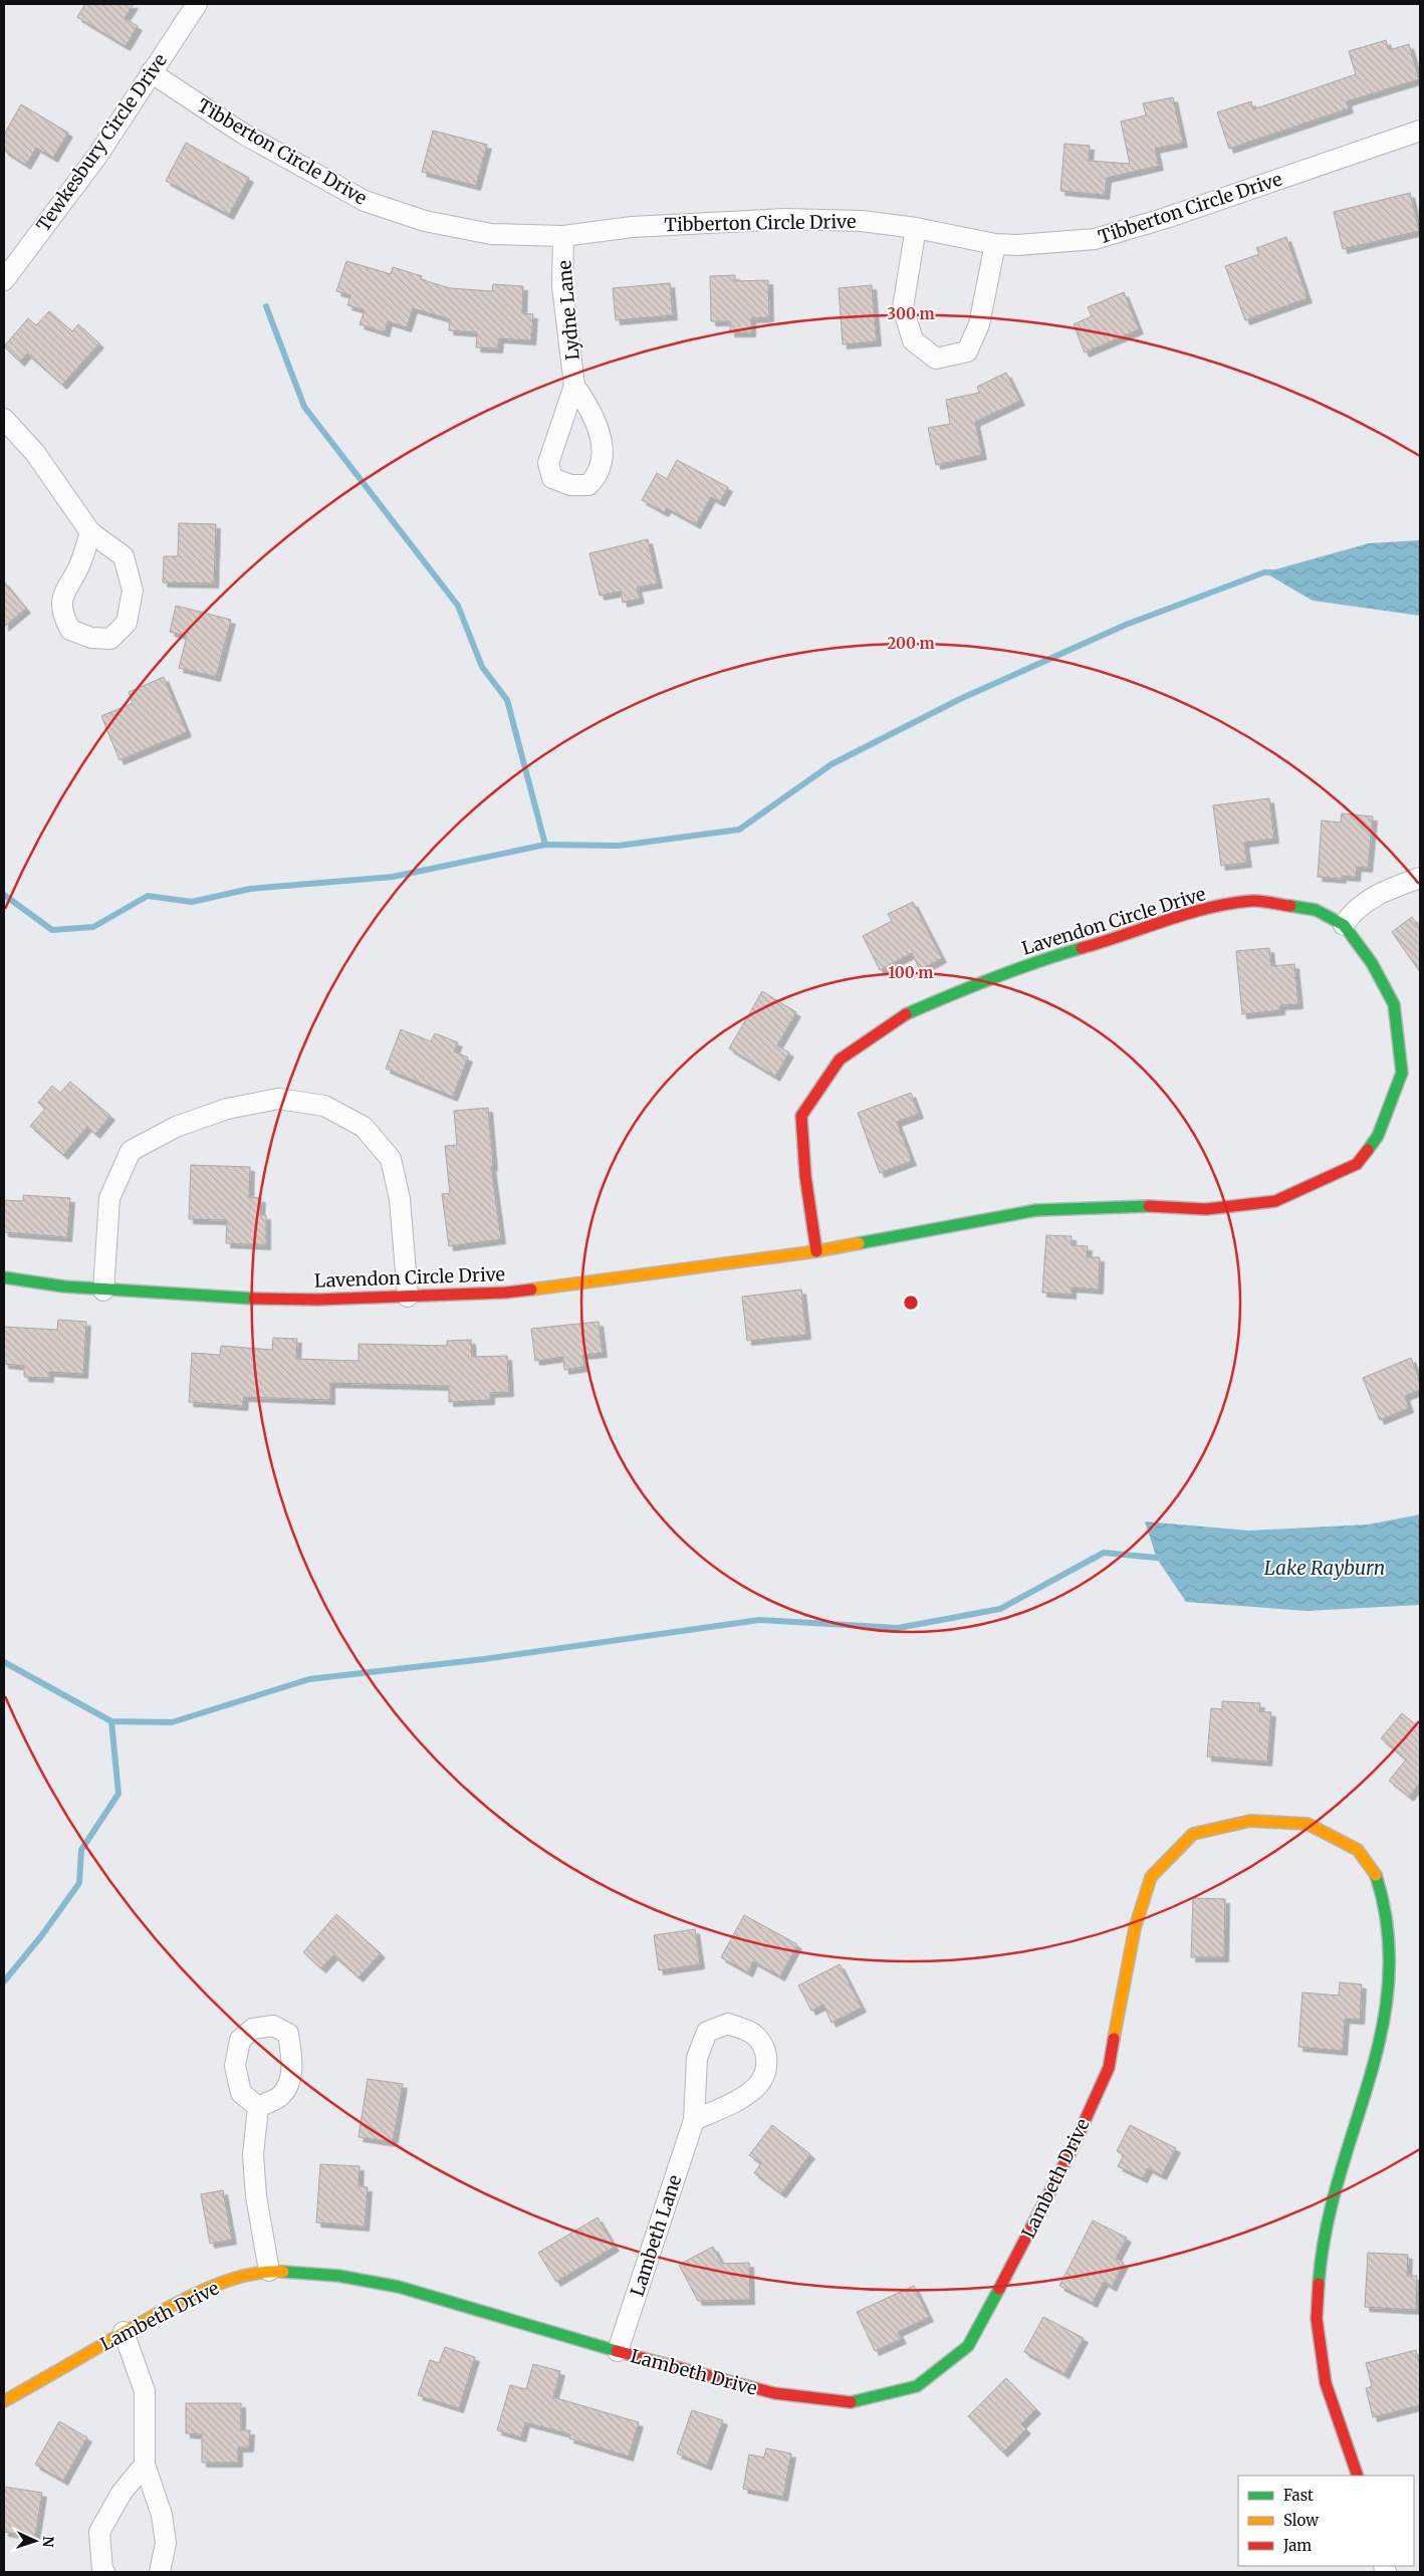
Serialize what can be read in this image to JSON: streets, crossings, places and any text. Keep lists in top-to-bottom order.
{
  "streets": {
    "street": [
      "Tewkesbury Circle Drive",
      "Tibberton Circle Drive",
      "Lydne Lane",
      "Lavendon Circle Drive",
      "Lambeth Drive",
      "Lambeth Lane"
    ]
  },
  "crossings": [
    ["Tewkesbury Circle Drive", "Tibberton Circle Drive"],
    ["Tibberton Circle Drive", "Lydne Lane"],
    ["Lambeth Drive", "Lambeth Lane"]
  ],
  "water": ["Lake Rayburn"],
  "legend": ["Fast", "Slow", "Jam"],
  "north": "right",
  "rings": ["300 m", "200 m", "100 m"]
}
